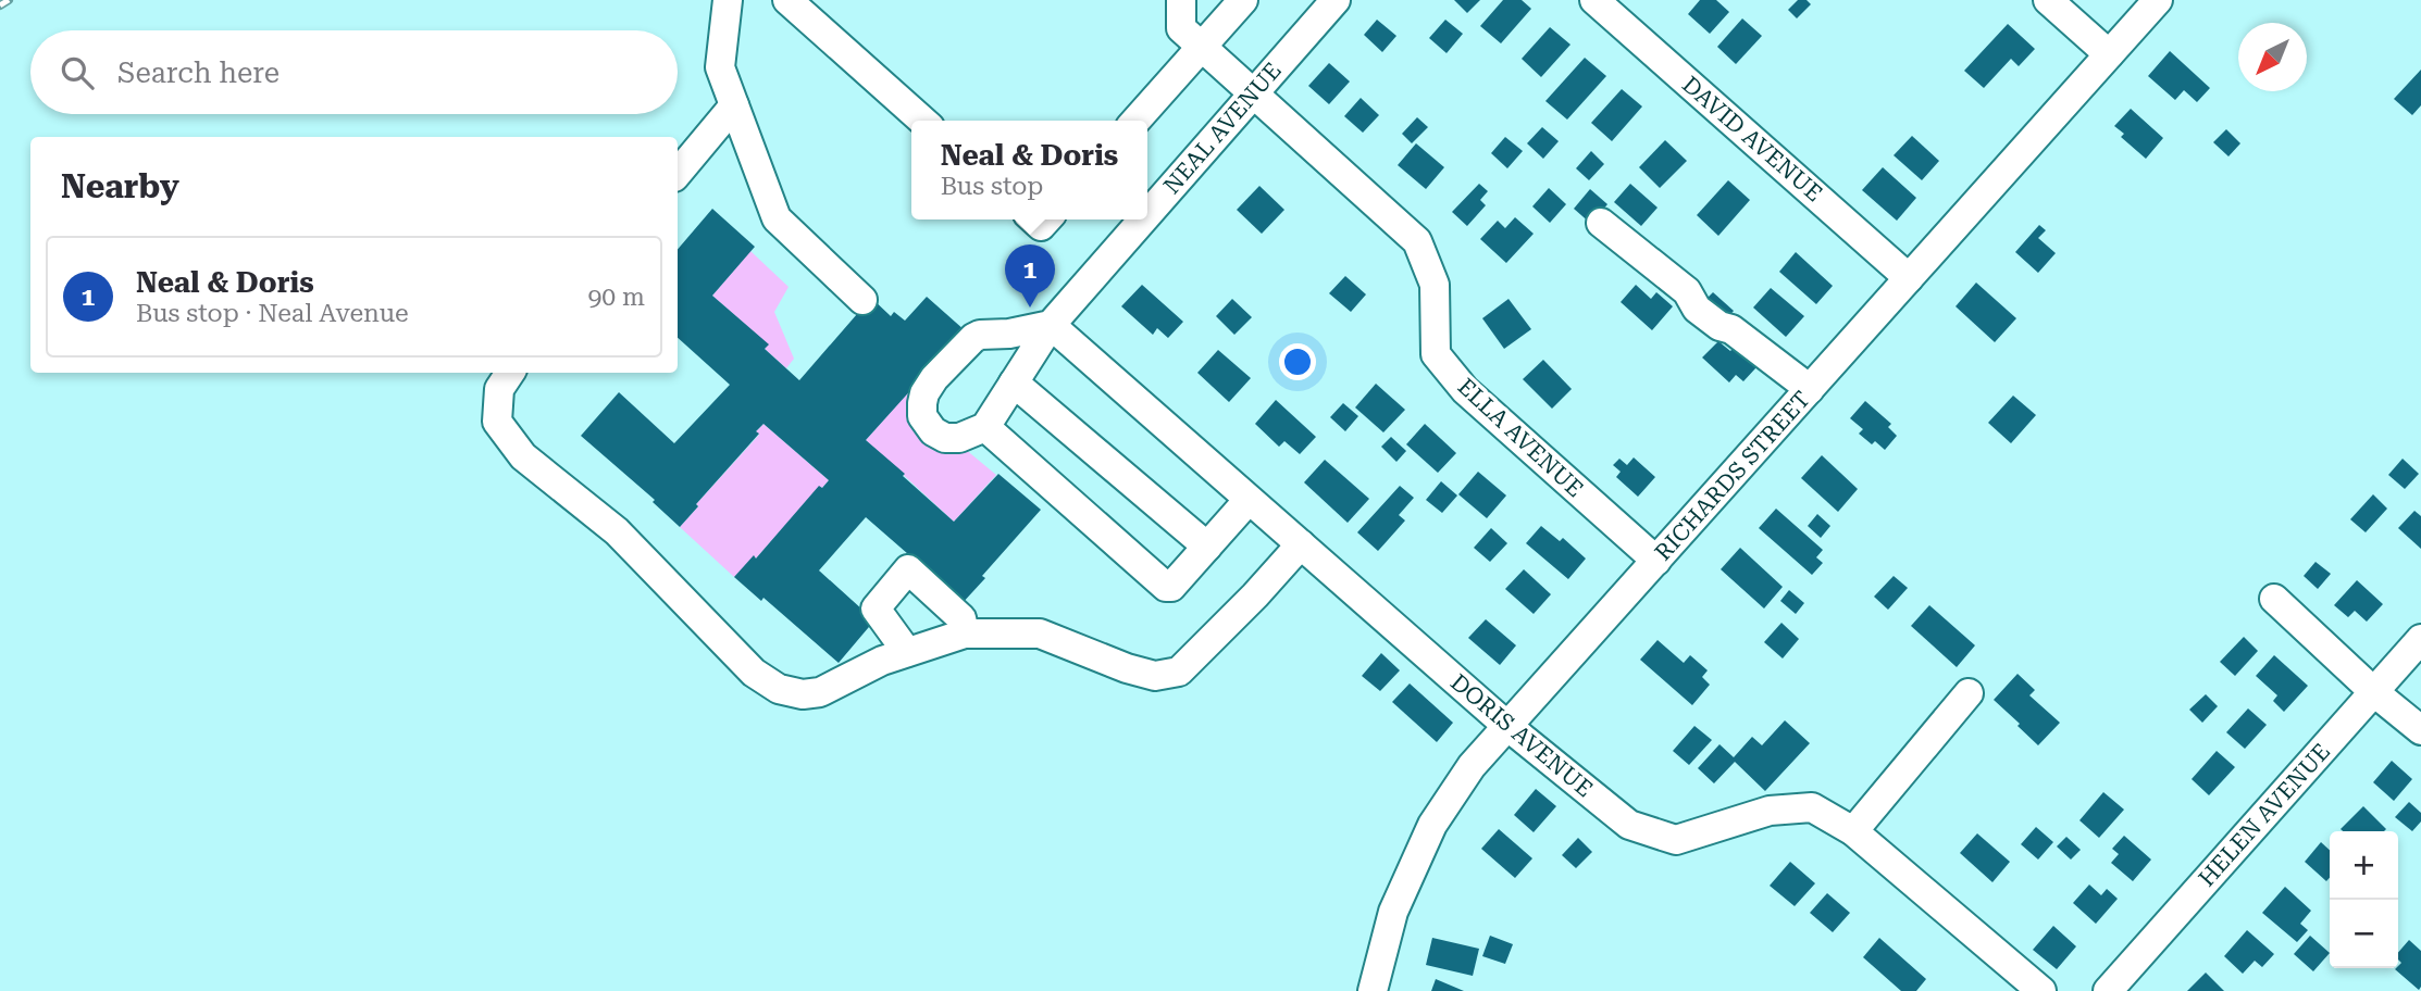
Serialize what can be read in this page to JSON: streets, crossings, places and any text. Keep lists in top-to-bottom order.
{
  "streets": {
    "street": [
      "NEAL AVENUE",
      "DAVID AVENUE",
      "ELLA AVENUE",
      "RICHARDS STREET",
      "DORIS AVENUE",
      "HELEN AVENUE"
    ]
  },
  "crossings": [
    ["NEAL AVENUE", "ELLA AVENUE"],
    ["NEAL AVENUE", "DORIS AVENUE"],
    ["DAVID AVENUE", "RICHARDS STREET"],
    ["ELLA AVENUE", "RICHARDS STREET"],
    ["RICHARDS STREET", "DORIS AVENUE"]
  ],
  "north": "bottom left",
  "page": {
    "search": "Search here",
    "popup": ["Neal & Doris", "Bus stop"],
    "heading": "Nearby",
    "list": [
      {
        "mark": "1",
        "name": "Neal & Doris",
        "note": "Bus stop · Neal Avenue",
        "value": "90 m"
      }
    ],
    "pins": "1",
    "map_buttons": ["+", "−"]
  }
}
